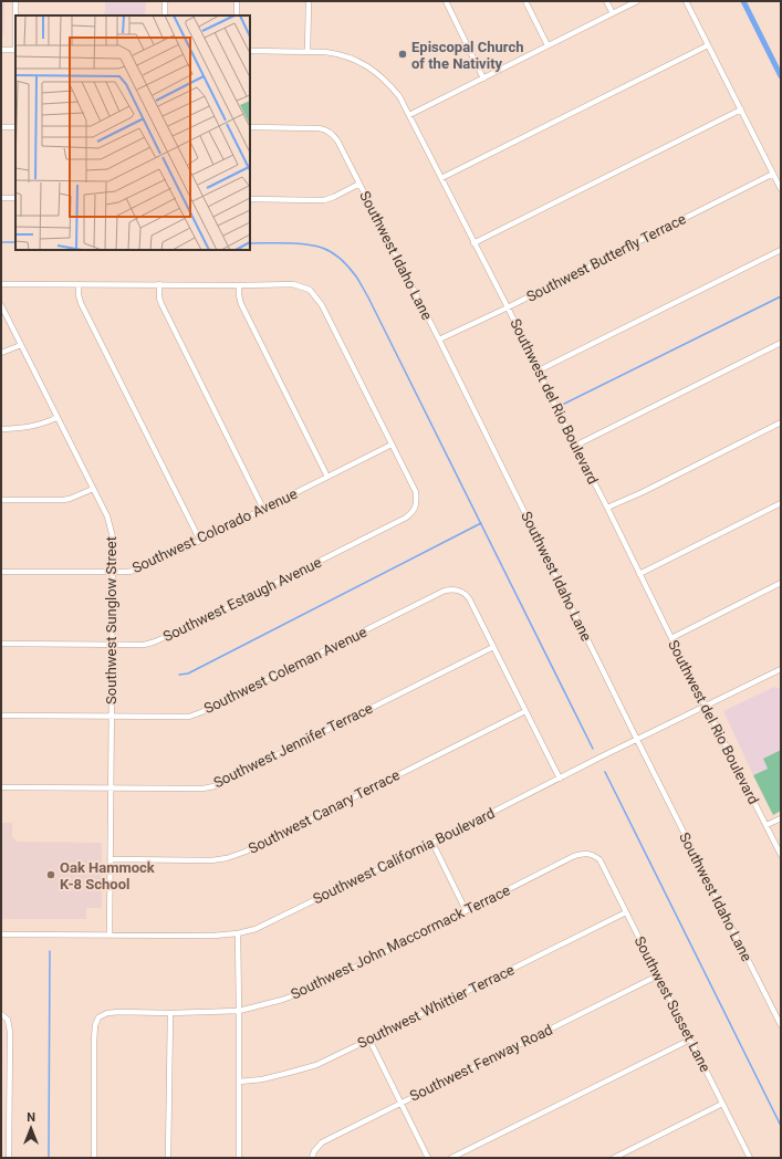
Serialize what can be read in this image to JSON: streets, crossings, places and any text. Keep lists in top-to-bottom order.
{
  "streets": {
    "street": [
      "Southwest Idaho Lane",
      "Southwest Butterfly Terrace",
      "Southwest del Rio Boulevard",
      "Southwest Colorado Avenue",
      "Southwest Estaugh Avenue",
      "Southwest Sunglow Street",
      "Southwest Coleman Avenue",
      "Southwest Jennifer Terrace",
      "Southwest Canary Terrace",
      "Southwest California Boulevard",
      "Southwest John Maccormack Terrace",
      "Southwest Susset Lane",
      "Southwest Whittier Terrace",
      "Southwest Fenway Road"
    ]
  },
  "crossings": [
    ["Southwest Idaho Lane", "Southwest Butterfly Terrace"],
    ["Southwest Idaho Lane", "Southwest California Boulevard"],
    ["Southwest Butterfly Terrace", "Southwest del Rio Boulevard"],
    ["Southwest del Rio Boulevard", "Southwest California Boulevard"],
    ["Southwest Colorado Avenue", "Southwest Estaugh Avenue"],
    ["Southwest Colorado Avenue", "Southwest Sunglow Street"],
    ["Southwest Estaugh Avenue", "Southwest Sunglow Street"],
    ["Southwest Sunglow Street", "Southwest Coleman Avenue"],
    ["Southwest Sunglow Street", "Southwest Jennifer Terrace"],
    ["Southwest Sunglow Street", "Southwest Canary Terrace"],
    ["Southwest Sunglow Street", "Southwest California Boulevard"],
    ["Southwest Coleman Avenue", "Southwest Jennifer Terrace"],
    ["Southwest John Maccormack Terrace", "Southwest Susset Lane"],
    ["Southwest Susset Lane", "Southwest Whittier Terrace"],
    ["Southwest Susset Lane", "Southwest Fenway Road"]
  ],
  "places": ["Episcopal Church of the Nativity", "Oak Hammock K-8 School"],
  "north": "top"
}
